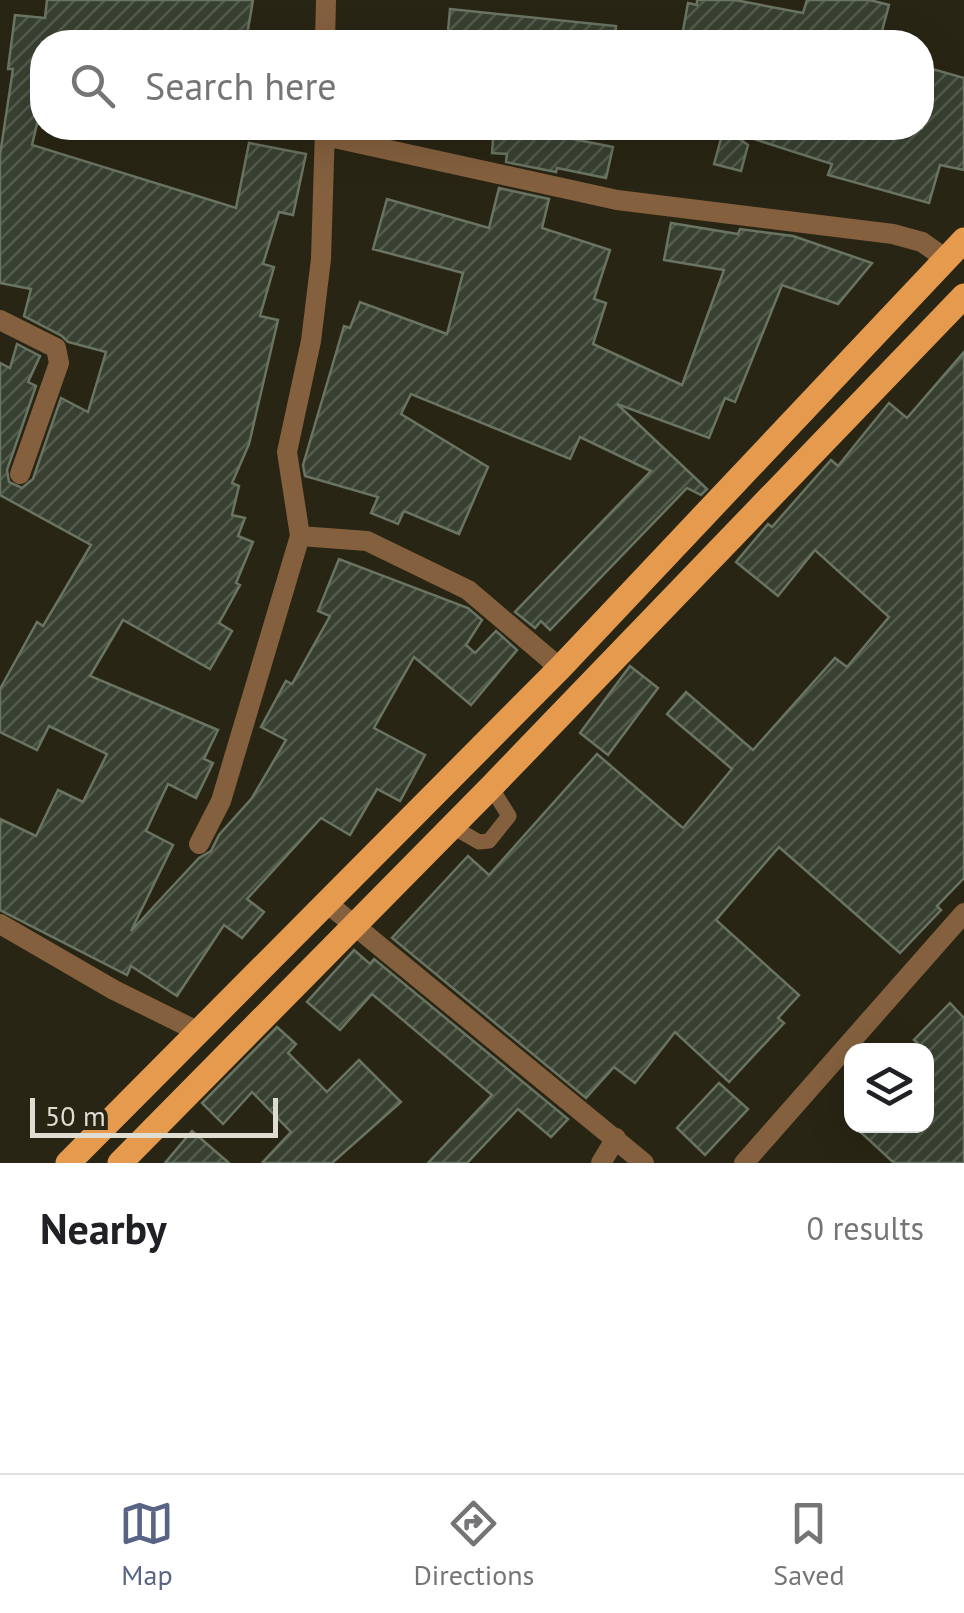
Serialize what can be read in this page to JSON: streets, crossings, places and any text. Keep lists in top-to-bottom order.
{
  "scale_bar": "50 m",
  "page": {
    "search": "Search here",
    "scale": "50 m",
    "heading": ["Nearby", "0 results"],
    "nav": ["Map", "Directions", "Saved"]
  }
}
